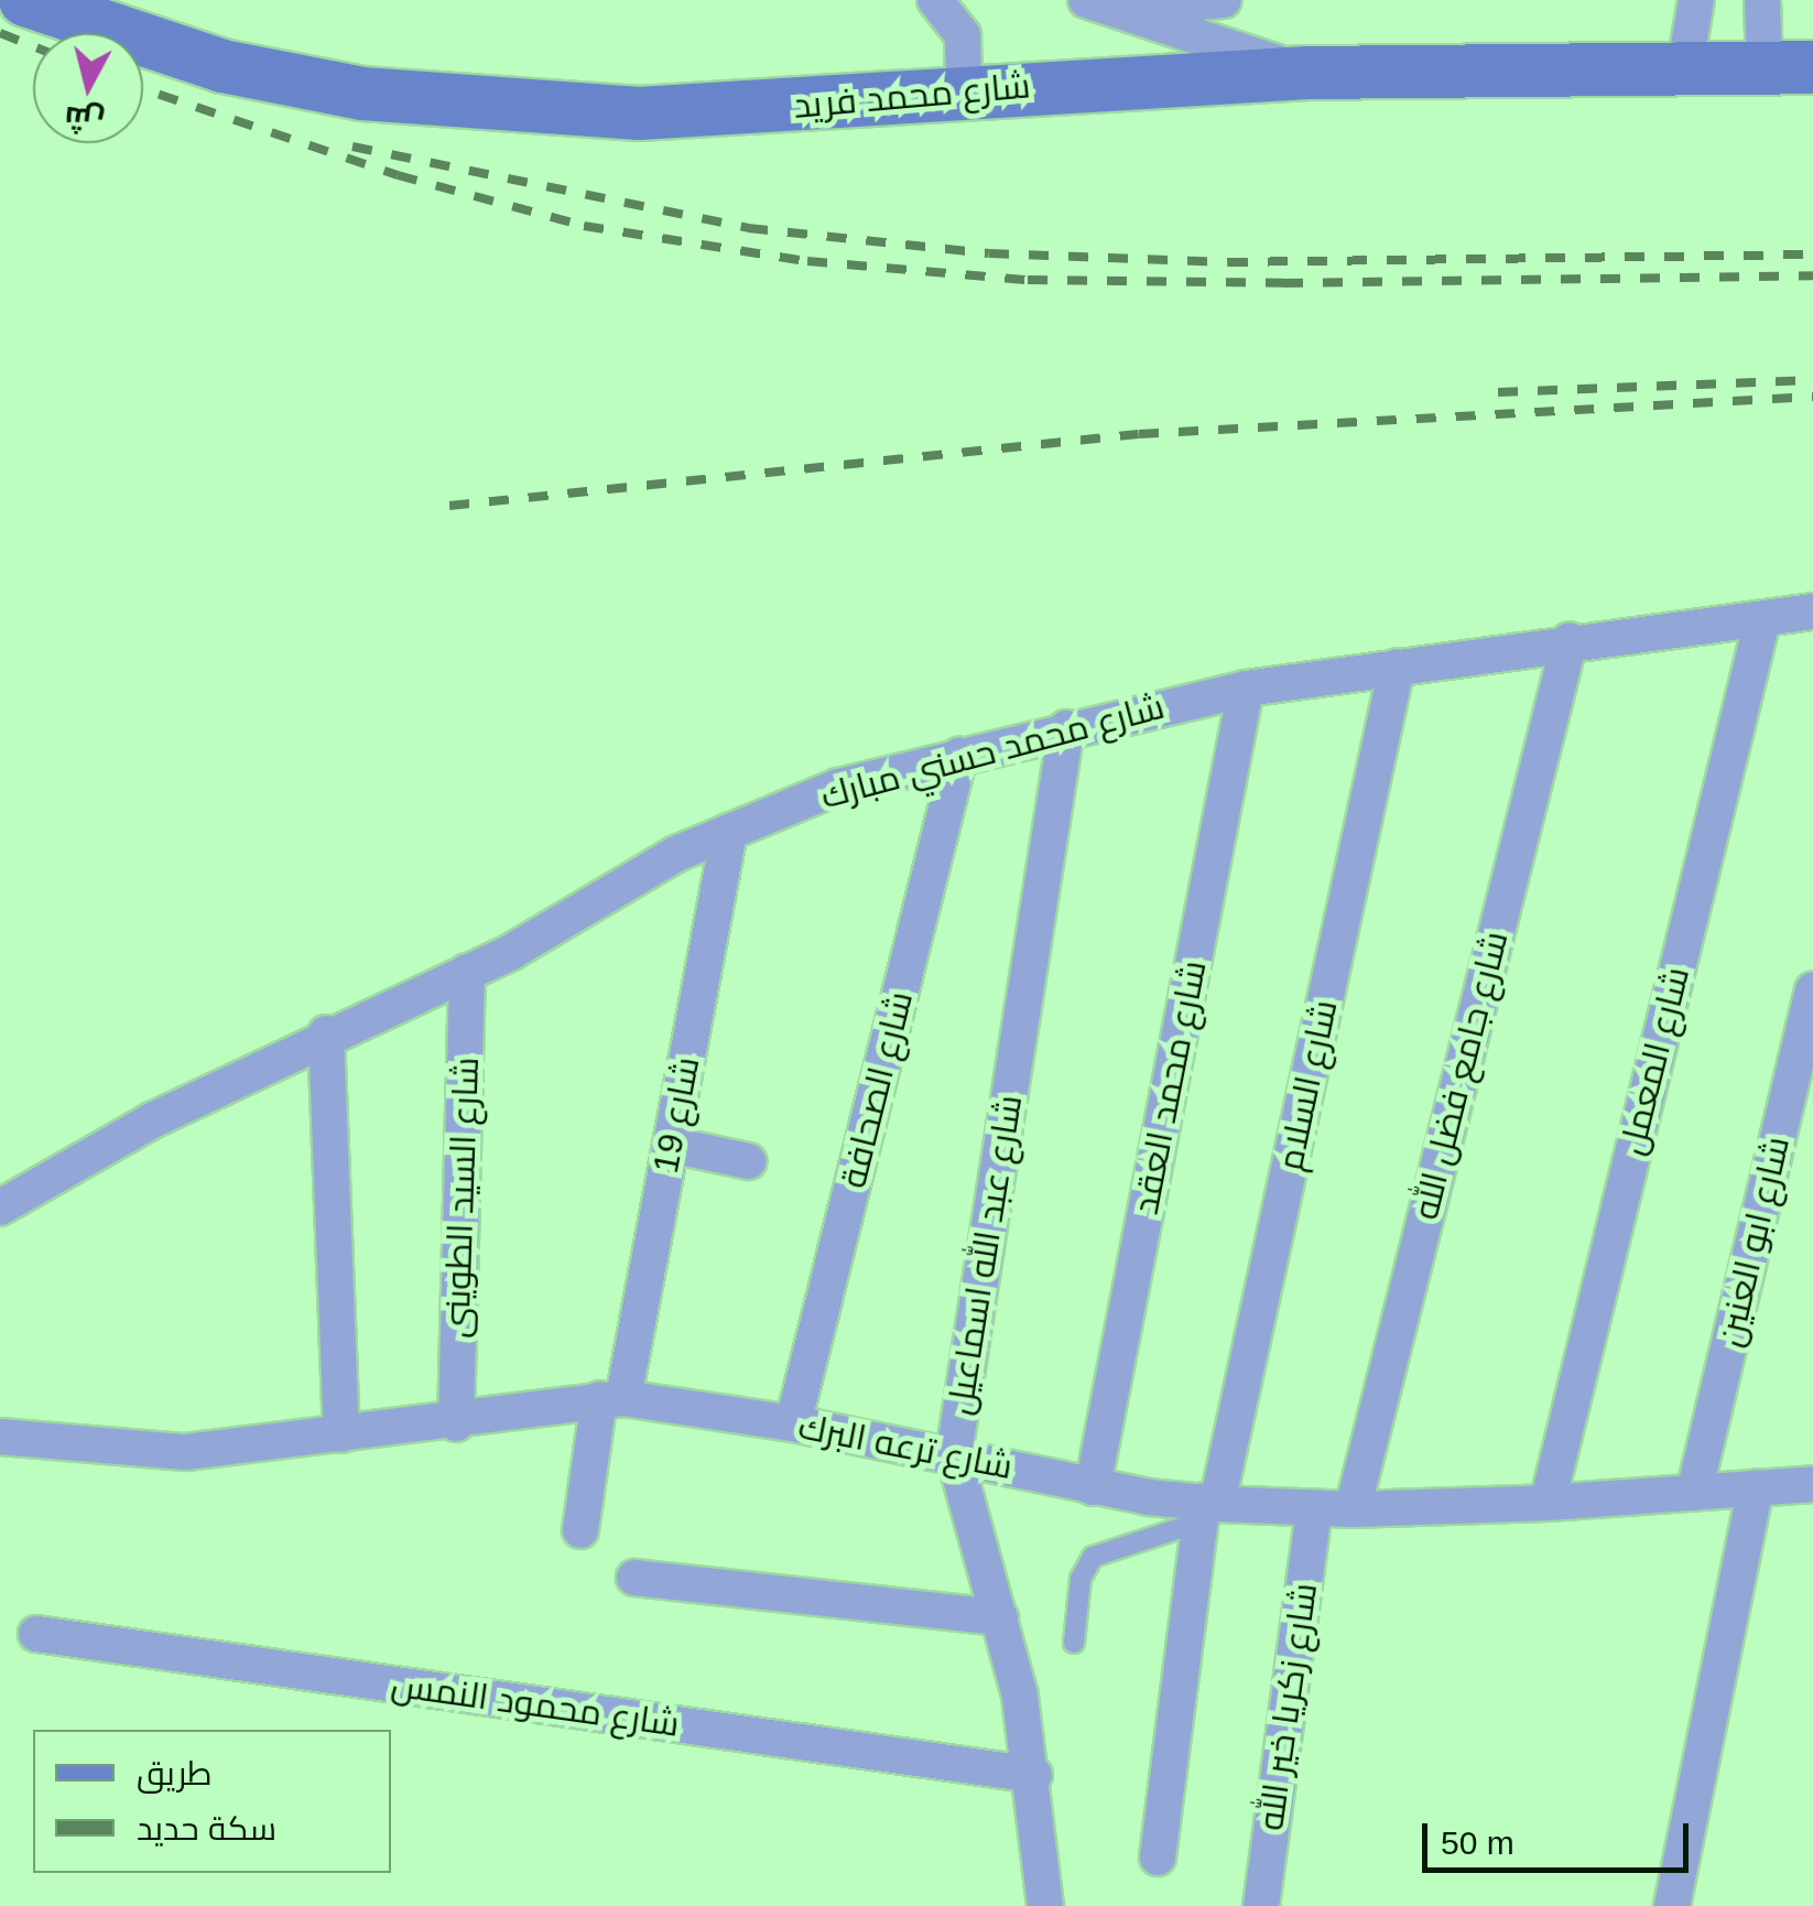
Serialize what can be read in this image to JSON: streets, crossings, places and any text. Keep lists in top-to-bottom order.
{
  "streets": {
    "main road": ["شارع محمد فريد"],
    "street": [
      "شارع محمد حسني مبارك",
      "شارع المعمل",
      "شارع جامع فضل الله",
      "شارع السلام",
      "شارع محمد العقد",
      "شارع الصحافة",
      "شارع 19",
      "شارع السيد الطوينى",
      "شارع ابو العنين",
      "شارع عبد الله اسماعيل",
      "شارع ترعه البرك",
      "شارع محمود النمس",
      "شارع زكريا خير الله"
    ]
  },
  "crossings": [
    ["شارع محمد حسني مبارك", "شارع المعمل"],
    ["شارع محمد حسني مبارك", "شارع جامع فضل الله"],
    ["شارع محمد حسني مبارك", "شارع السلام"],
    ["شارع محمد حسني مبارك", "شارع محمد العقد"],
    ["شارع محمد حسني مبارك", "شارع الصحافة"],
    ["شارع محمد حسني مبارك", "شارع 19"],
    ["شارع محمد حسني مبارك", "شارع السيد الطوينى"],
    ["شارع محمد حسني مبارك", "شارع عبد الله اسماعيل"],
    ["شارع المعمل", "شارع ترعه البرك"],
    ["شارع جامع فضل الله", "شارع ترعه البرك"],
    ["شارع السلام", "شارع ترعه البرك"],
    ["شارع محمد العقد", "شارع ترعه البرك"],
    ["شارع الصحافة", "شارع ترعه البرك"],
    ["شارع 19", "شارع ترعه البرك"],
    ["شارع السيد الطوينى", "شارع ترعه البرك"],
    ["شارع ابو العنين", "شارع ترعه البرك"],
    ["شارع عبد الله اسماعيل", "شارع ترعه البرك"],
    ["شارع عبد الله اسماعيل", "شارع محمود النمس"],
    ["شارع ترعه البرك", "شارع زكريا خير الله"]
  ],
  "legend": ["طريق", "سكة حديد"],
  "scale_bar": "50 m",
  "north": "bottom"
}
